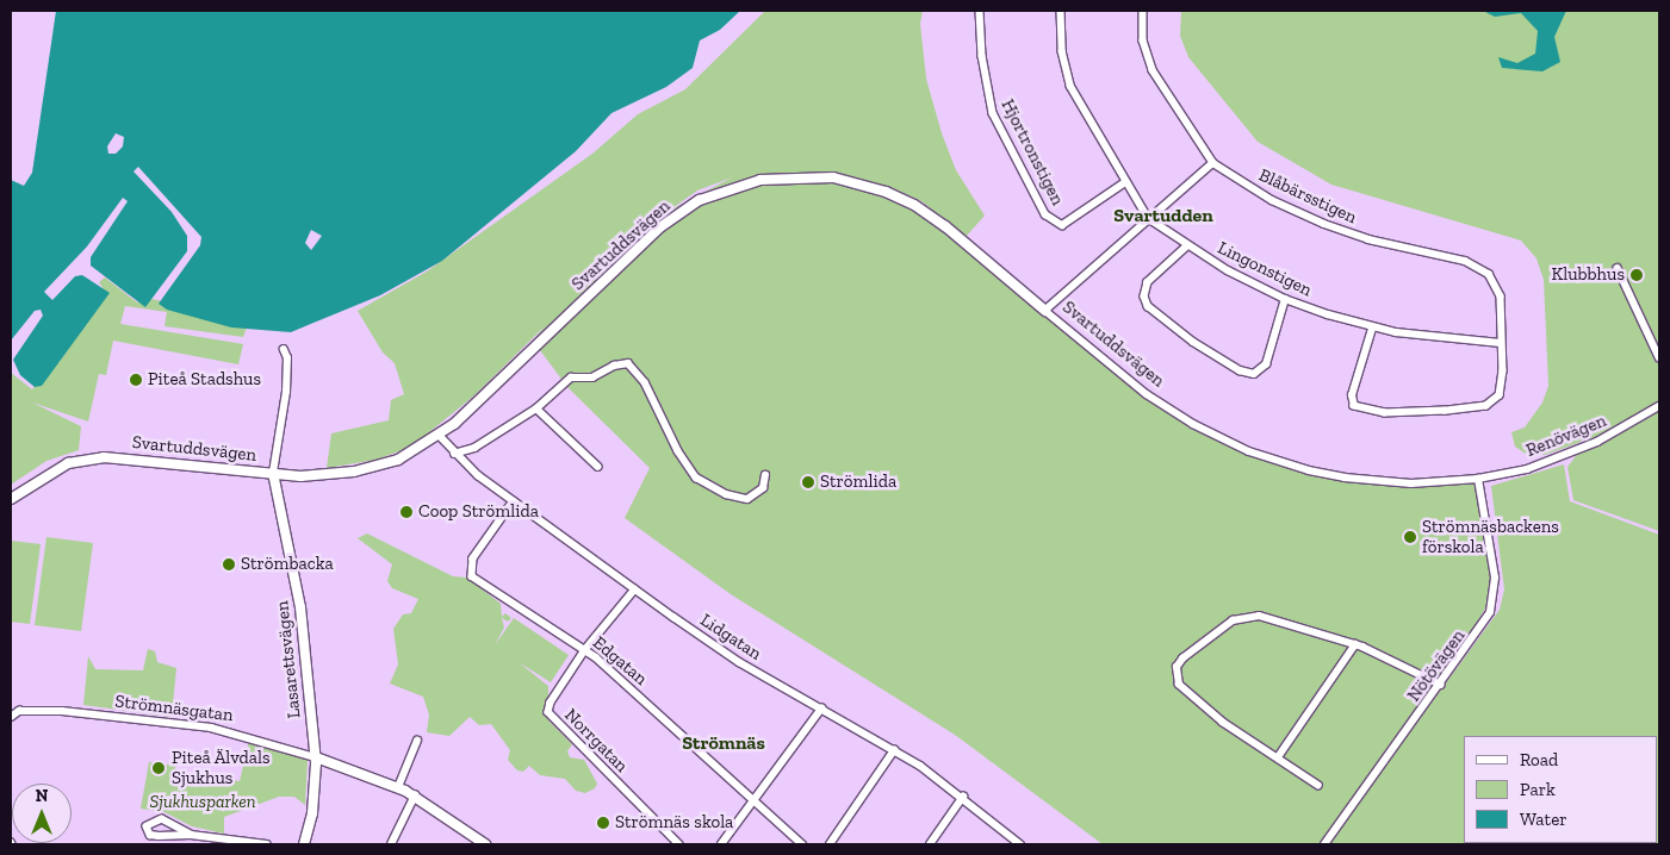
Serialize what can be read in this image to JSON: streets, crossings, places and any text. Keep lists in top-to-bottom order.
{
  "streets": {
    "street": [
      "Hjortronstigen",
      "Blåbärsstigen",
      "Svartuddsvägen",
      "Lingonstigen",
      "Renövägen",
      "Lidgatan",
      "Lasarettsvägen",
      "Edgatan",
      "Nötövägen",
      "Strömnäsgatan",
      "Norrgatan"
    ]
  },
  "crossings": [
    ["Hjortronstigen", "Lingonstigen"],
    ["Blåbärsstigen", "Lingonstigen"],
    ["Svartuddsvägen", "Renövägen"],
    ["Svartuddsvägen", "Lidgatan"],
    ["Svartuddsvägen", "Lasarettsvägen"],
    ["Svartuddsvägen", "Nötövägen"],
    ["Renövägen", "Nötövägen"],
    ["Lidgatan", "Edgatan"],
    ["Lidgatan", "Norrgatan"],
    ["Lasarettsvägen", "Strömnäsgatan"],
    ["Edgatan", "Norrgatan"]
  ],
  "districts": ["Svartudden", "Strömnäs"],
  "parks": ["Sjukhusparken"],
  "places": [
    "Klubbhus",
    "Piteå Stadshus",
    "Strömlida",
    "Coop Strömlida",
    "Strömnäsbackens förskola",
    "Strömbacka",
    "Piteå Älvdals Sjukhus",
    "Strömnäs skola"
  ],
  "legend": ["Road", "Park", "Water"],
  "north": "top"
}
